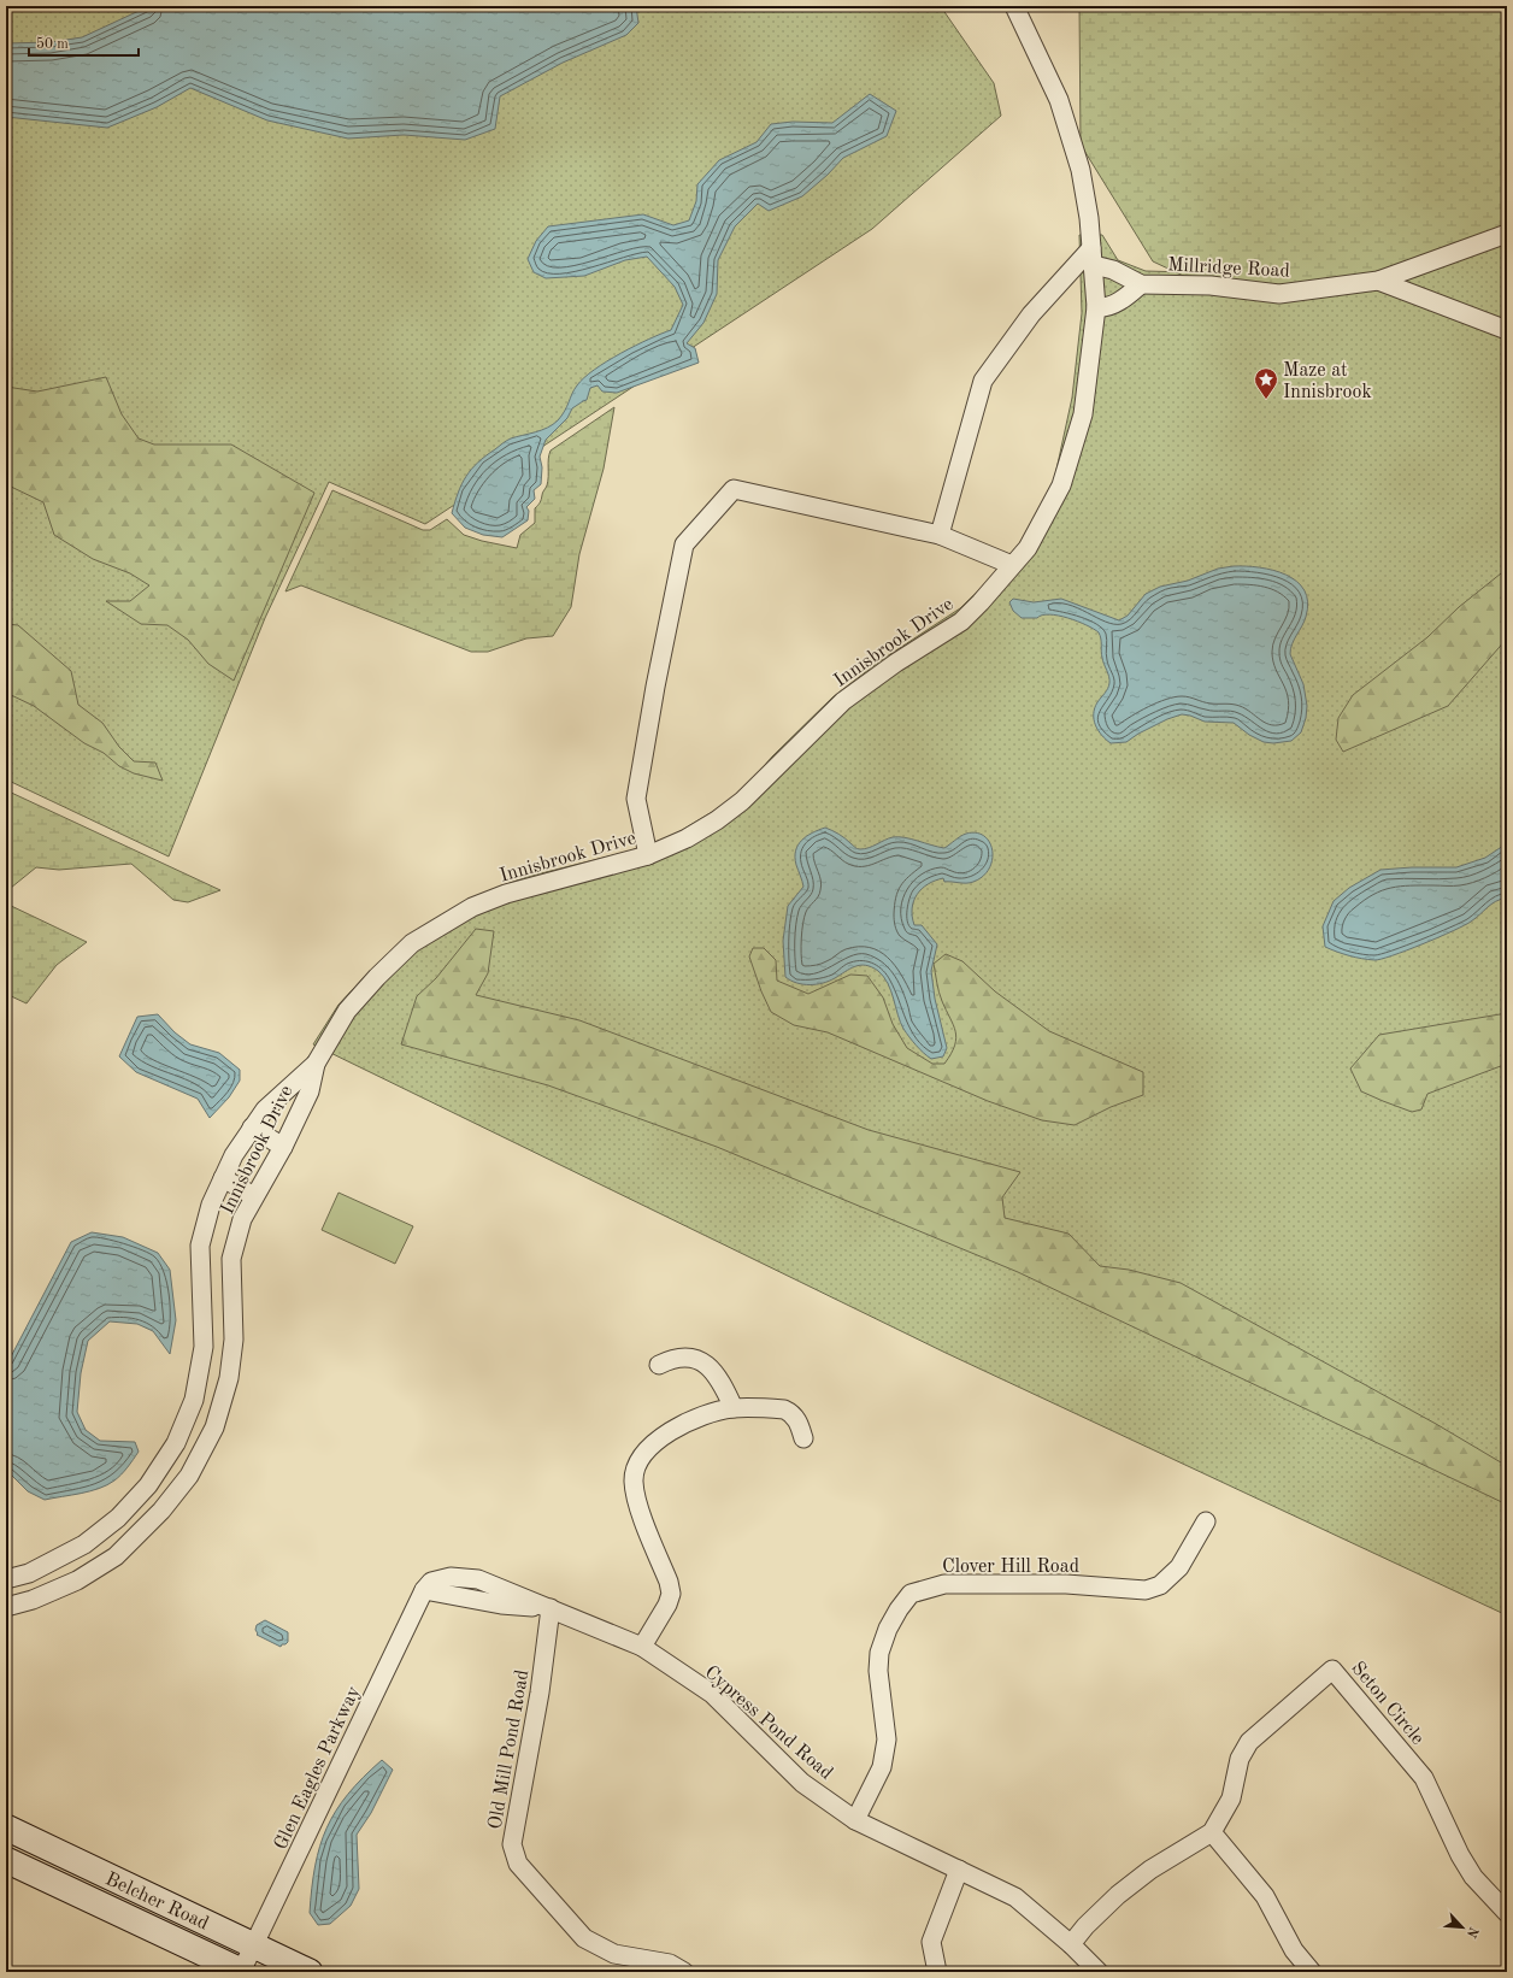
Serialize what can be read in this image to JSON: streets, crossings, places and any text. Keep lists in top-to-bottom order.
{
  "streets": {
    "main road": ["Belcher Road"],
    "street": [
      "Millridge Road",
      "Innisbrook Drive",
      "Clover Hill Road",
      "Seton Circle",
      "Cypress Pond Road",
      "Old Mill Pond Road",
      "Glen Eagles Parkway"
    ]
  },
  "crossings": [
    ["Millridge Road", "Innisbrook Drive"],
    ["Clover Hill Road", "Cypress Pond Road"],
    ["Cypress Pond Road", "Old Mill Pond Road"],
    ["Cypress Pond Road", "Glen Eagles Parkway"],
    ["Glen Eagles Parkway", "Belcher Road"]
  ],
  "places": {
    "place": ["Maze at Innisbrook"]
  },
  "scale_bar": "50 m",
  "north": "bottom right"
}
